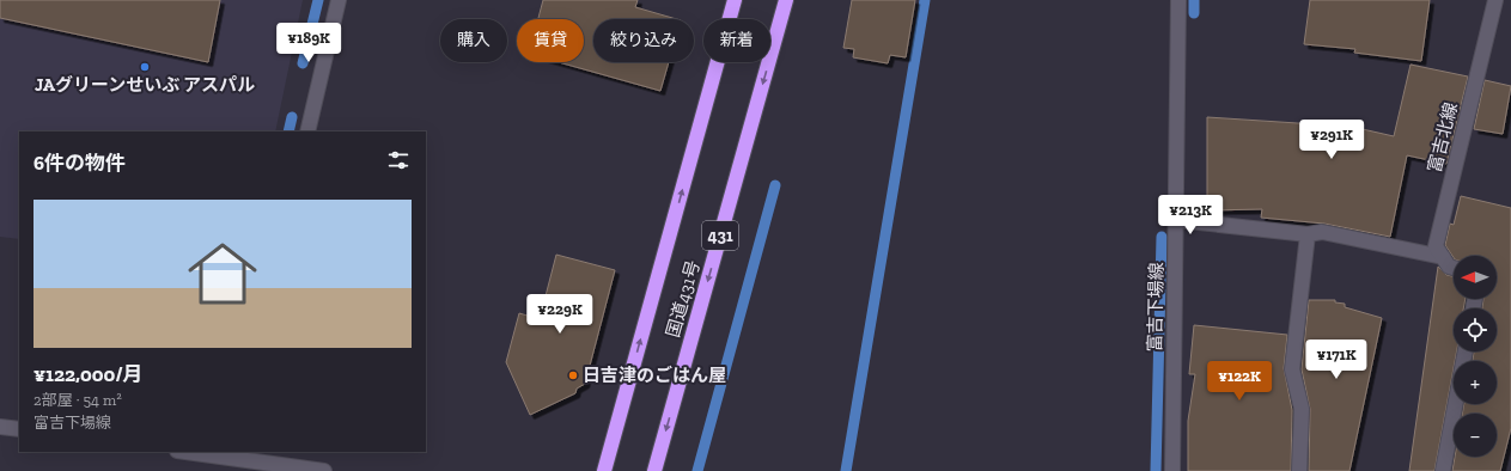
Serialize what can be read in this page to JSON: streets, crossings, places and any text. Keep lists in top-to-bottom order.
{
  "streets": {
    "highway": ["431", "国道431号"],
    "street": ["富吉北線", "富吉下場線"]
  },
  "places": ["JAグリーンせいぶ アスパル", "日吉津のごはん屋"],
  "north": "left",
  "page": {
    "chip": [
      "購入",
      "賃貸",
      "絞り込み",
      "新着"
    ],
    "price": [
      "¥189K",
      "¥291K",
      "¥213K",
      "¥229K",
      "¥171K",
      "¥122K"
    ],
    "heading": "6件の物件",
    "list": [
      {
        "name": "¥122,000/月",
        "note": "2部屋 · 54 m² · 富吉下場線"
      }
    ],
    "map_buttons": ["+", "−"]
  }
}
